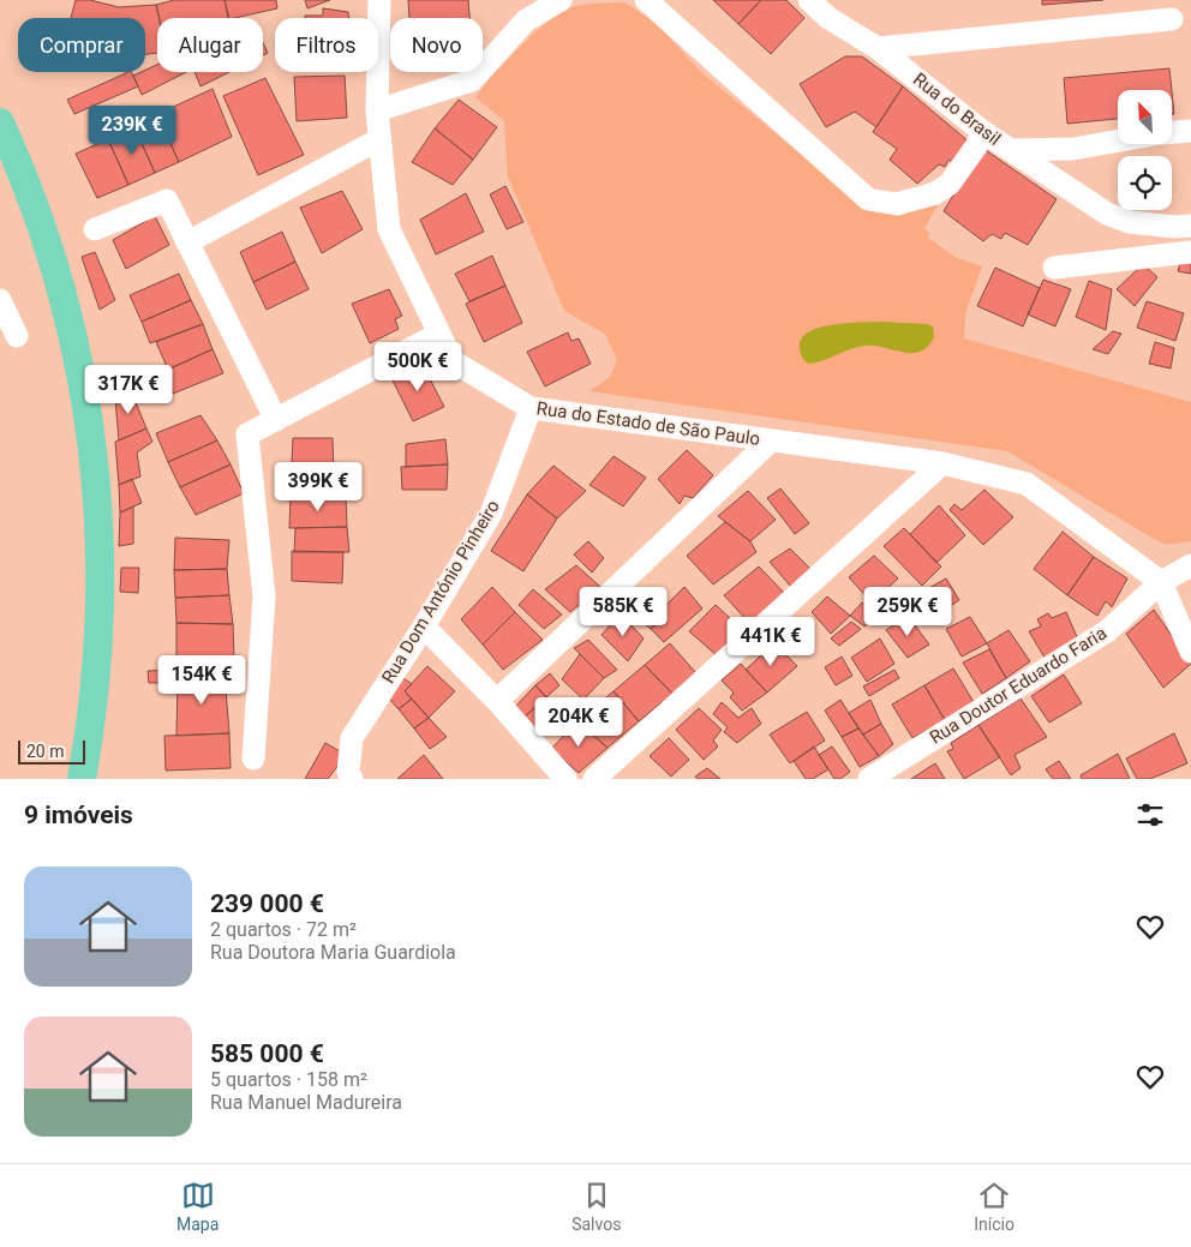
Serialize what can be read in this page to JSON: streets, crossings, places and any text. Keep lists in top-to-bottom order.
{
  "streets": {
    "street": [
      "Rua do Brasil",
      "Rua do Estado de São Paulo",
      "Rua Dom António Pinheiro",
      "Rua Doutor Eduardo Faria"
    ]
  },
  "crossings": [
    ["Rua do Estado de São Paulo", "Rua Dom António Pinheiro"],
    ["Rua do Estado de São Paulo", "Rua Doutor Eduardo Faria"]
  ],
  "scale_bar": "20 m",
  "north": "top left",
  "page": {
    "chip": [
      "Comprar",
      "Alugar",
      "Filtros",
      "Novo"
    ],
    "price": [
      "239K €",
      "500K €",
      "317K €",
      "399K €",
      "585K €",
      "259K €",
      "441K €",
      "154K €",
      "204K €"
    ],
    "scale": "20 m",
    "heading": "9 imóveis",
    "list": [
      {
        "name": "239 000 €",
        "note": "2 quartos · 72 m² · Rua Doutora Maria Guardiola"
      },
      {
        "name": "585 000 €",
        "note": "5 quartos · 158 m² · Rua Manuel Madureira"
      }
    ],
    "tabs": ["Mapa", "Salvos", "Início"]
  }
}
